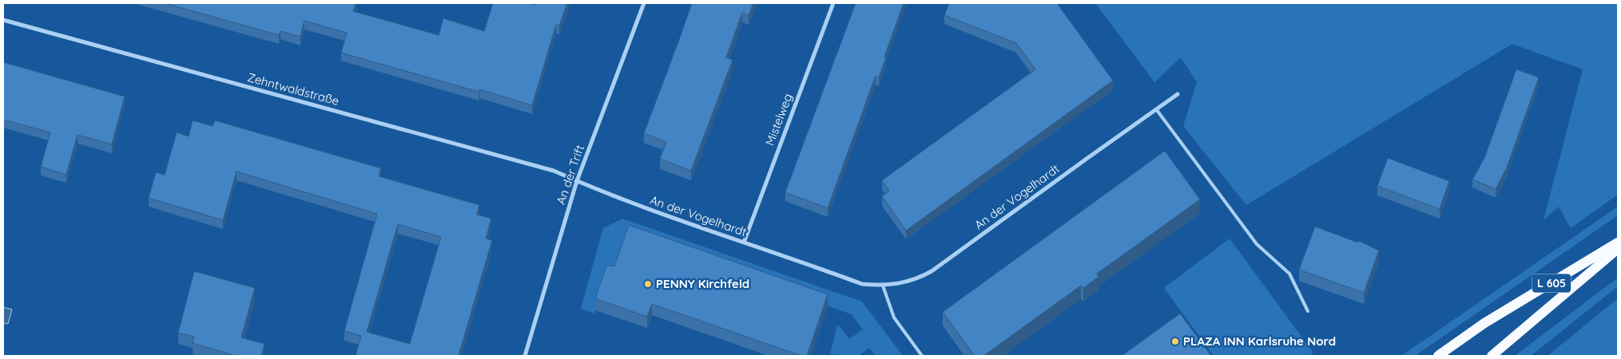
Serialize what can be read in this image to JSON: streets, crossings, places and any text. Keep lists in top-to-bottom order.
{
  "streets": {
    "main road": ["L 605"],
    "street": [
      "Zehntwaldstraße",
      "Mistelweg",
      "An der Trift",
      "An der Vogelhardt"
    ]
  },
  "crossings": [
    ["Zehntwaldstraße", "An der Trift"],
    ["Zehntwaldstraße", "An der Vogelhardt"],
    ["Mistelweg", "An der Vogelhardt"],
    ["An der Trift", "An der Vogelhardt"]
  ],
  "places": ["PENNY Kirchfeld", "PLAZA INN Karlsruhe Nord"]
}
